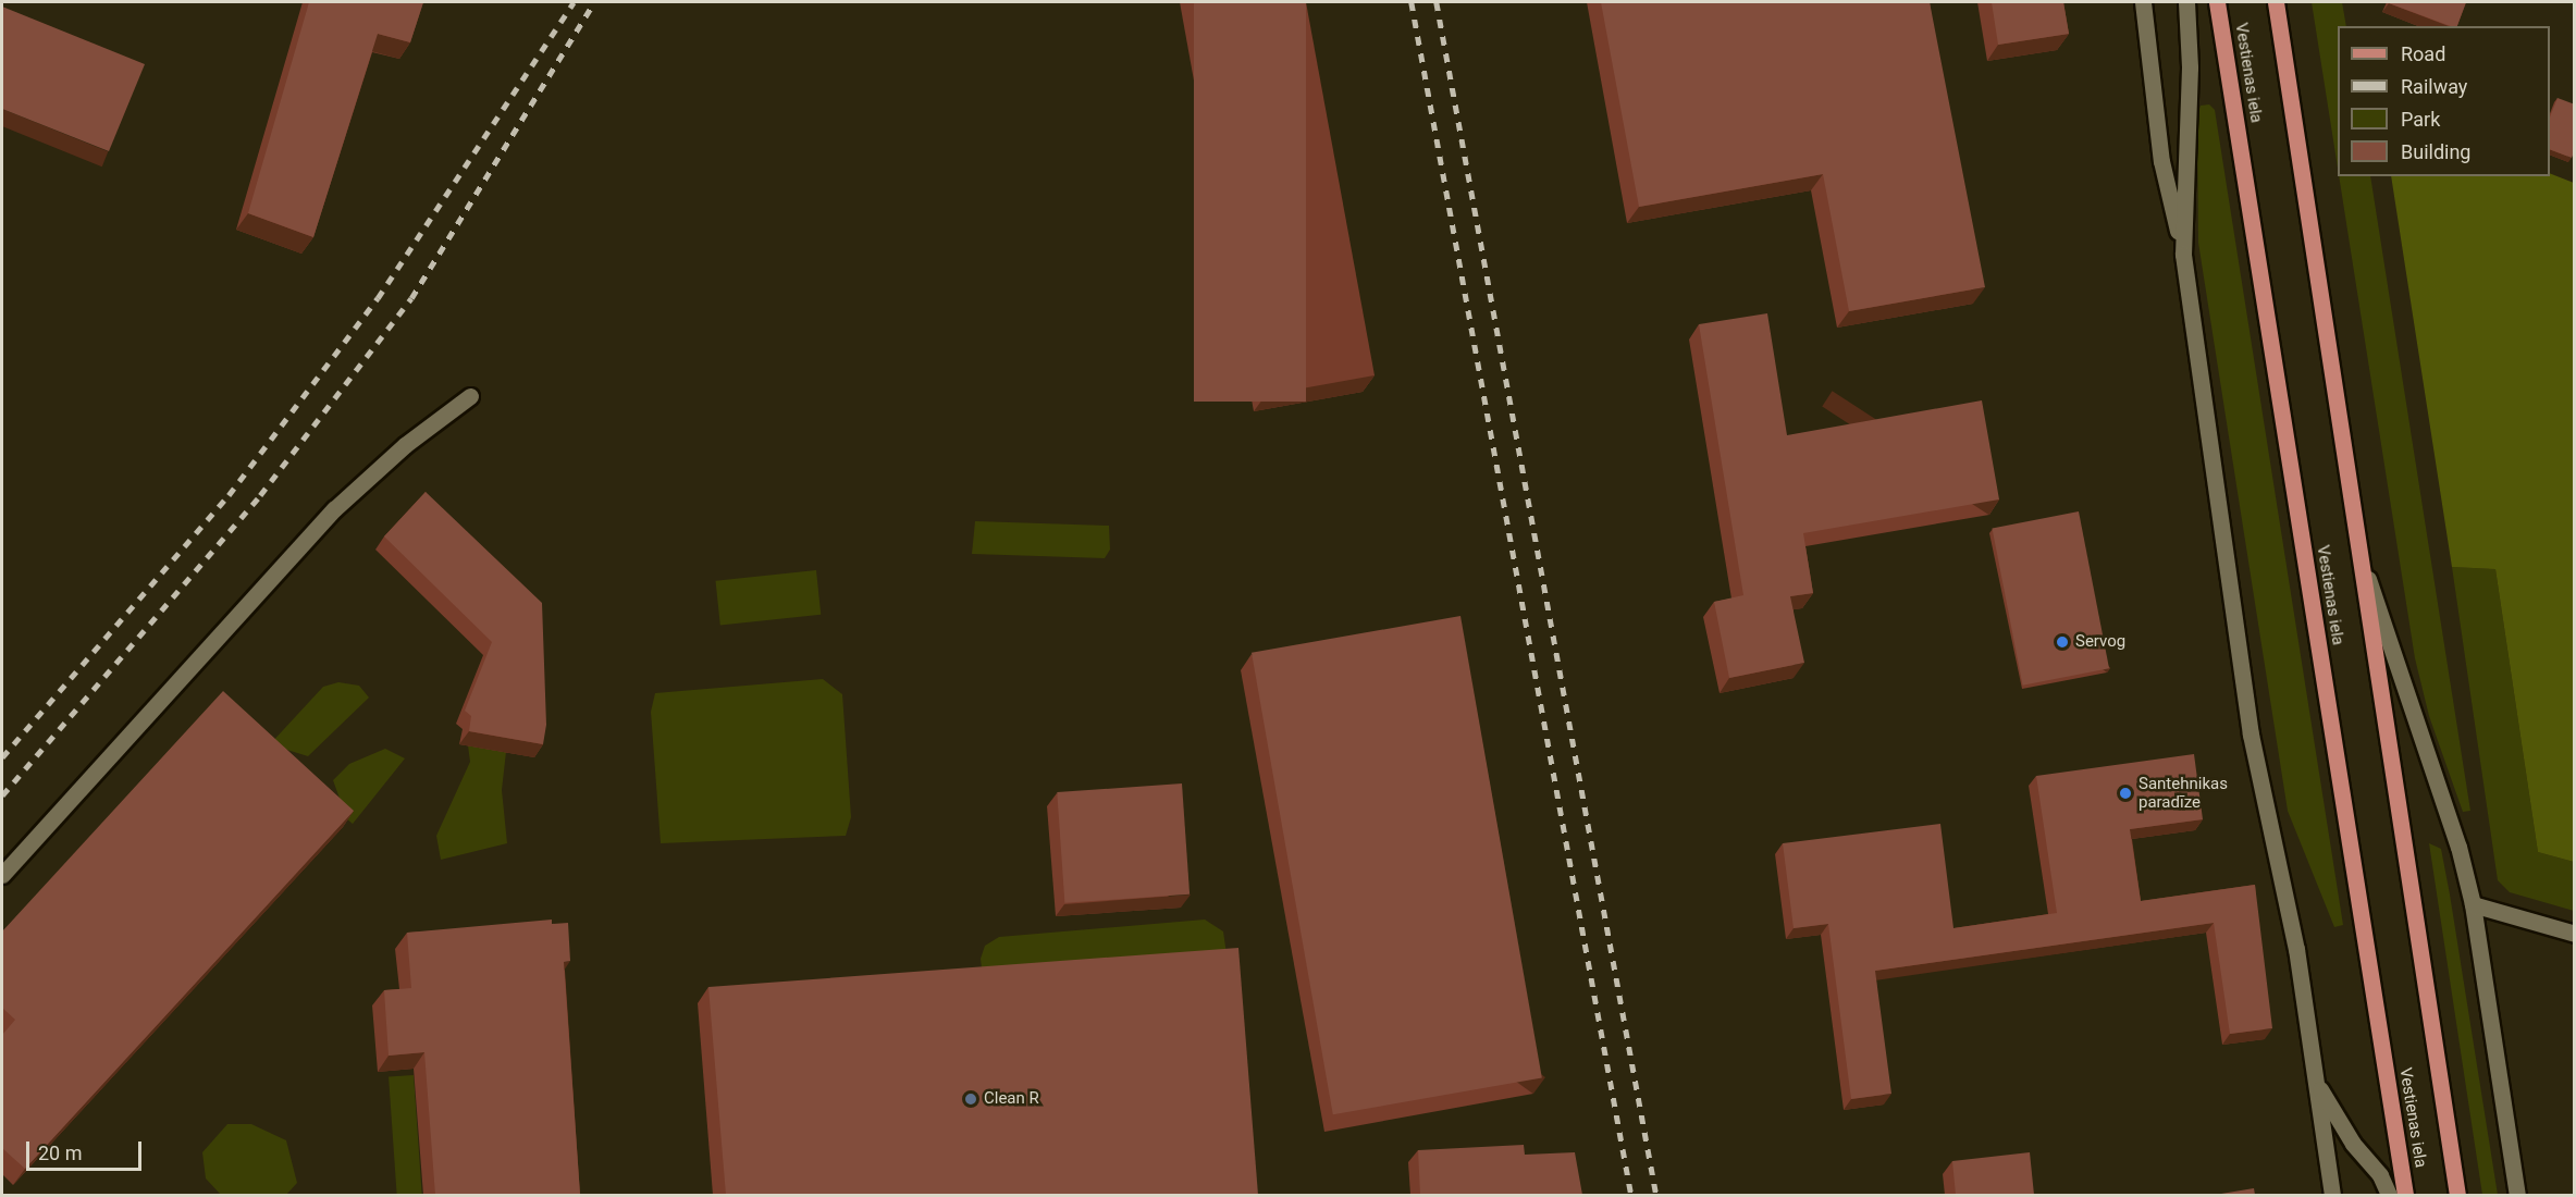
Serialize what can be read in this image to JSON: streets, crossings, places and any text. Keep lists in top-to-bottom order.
{
  "streets": {
    "main road": ["Vestienas iela"]
  },
  "places": ["Servog", "Santehnikas paradīze", "Clean R"],
  "legend": [
    "Road",
    "Railway",
    "Park",
    "Building"
  ],
  "scale_bar": "20 m"
}
